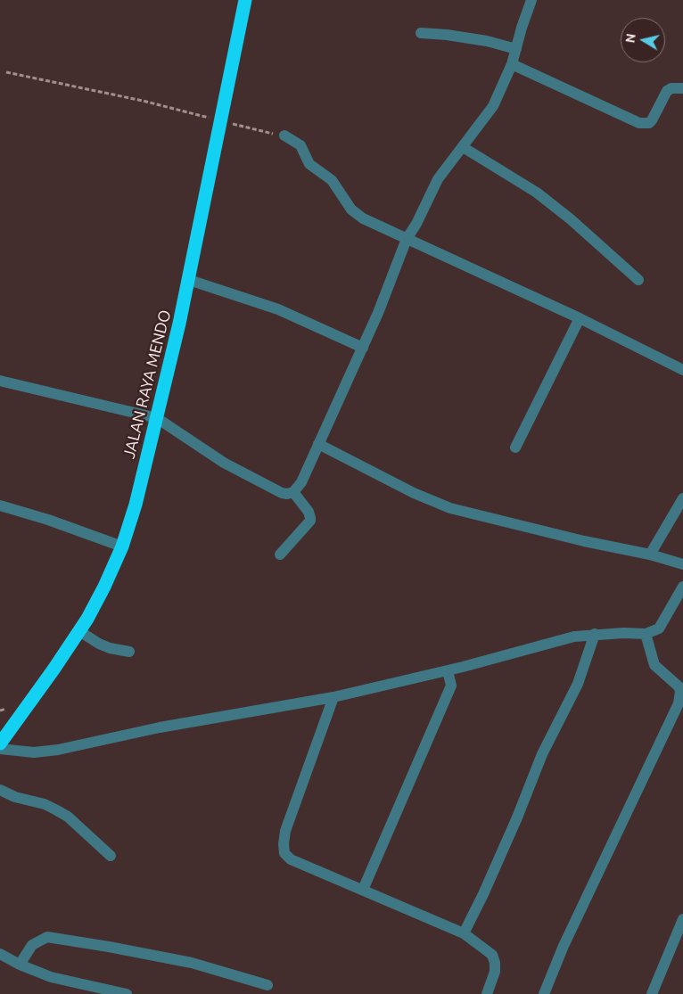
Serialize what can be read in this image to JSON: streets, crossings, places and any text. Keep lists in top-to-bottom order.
{
  "streets": {
    "highway": ["JALAN RAYA MENDO"]
  },
  "north": "left"
}
